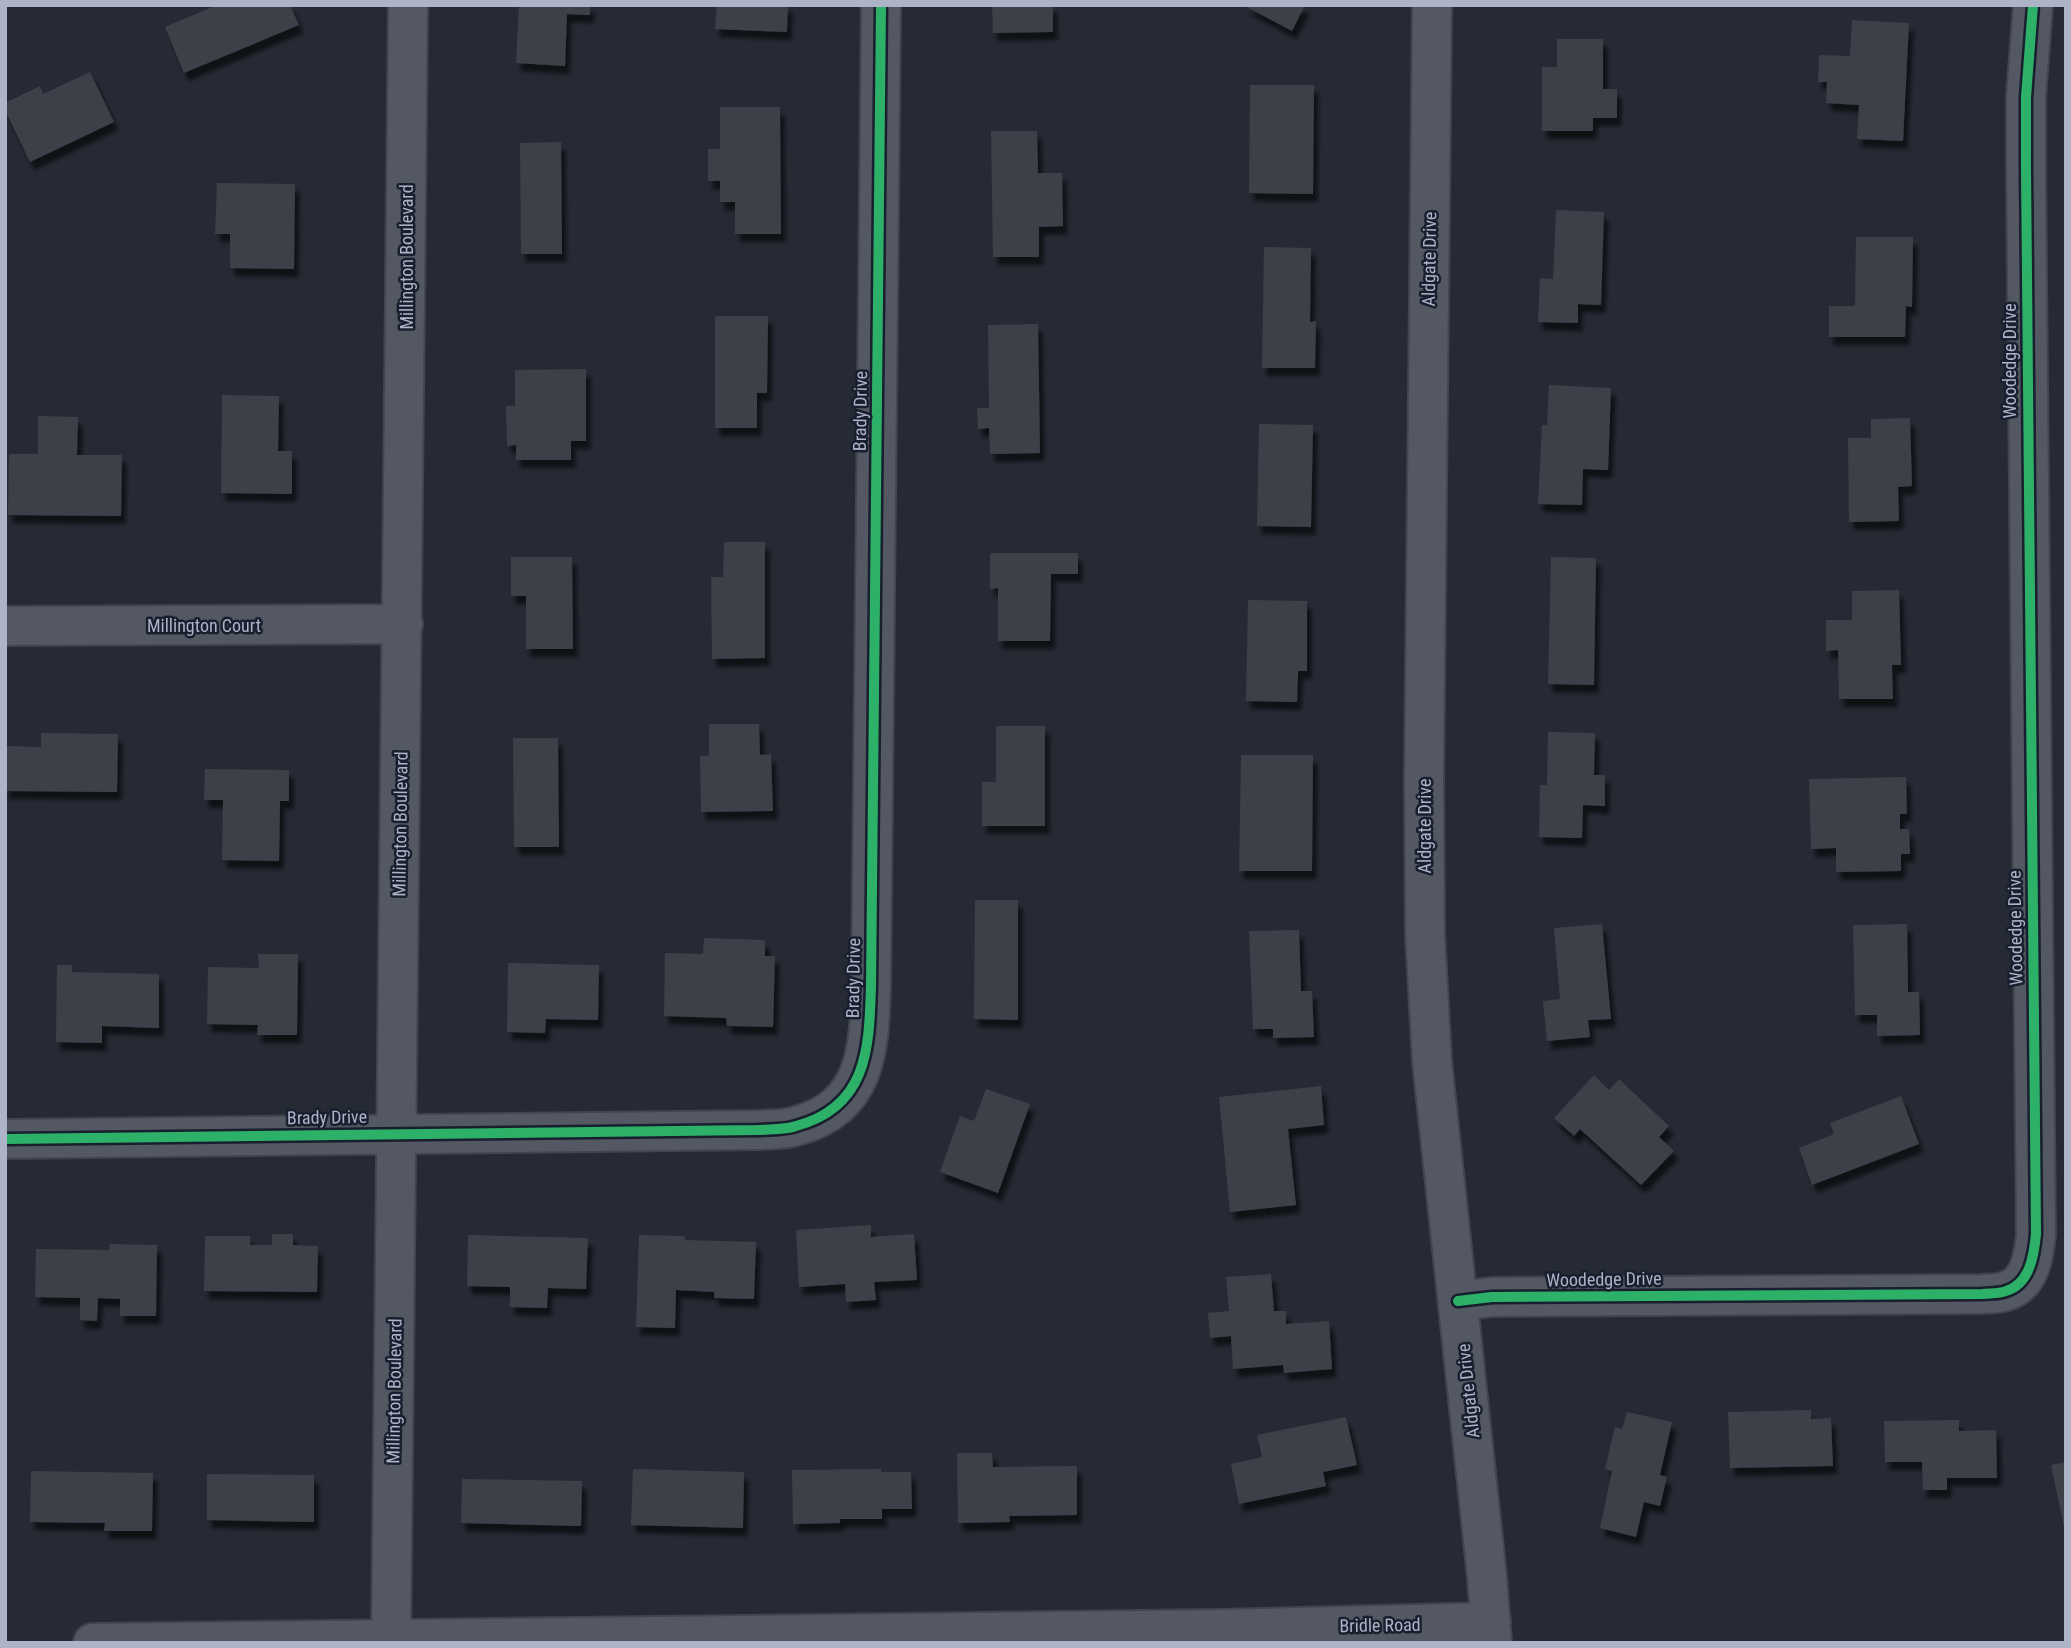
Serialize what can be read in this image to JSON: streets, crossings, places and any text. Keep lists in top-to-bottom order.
{
  "streets": {
    "street": [
      "Millington Boulevard",
      "Aldgate Drive",
      "Woodedge Drive",
      "Brady Drive",
      "Millington Court",
      "Bridle Road"
    ]
  },
  "crossings": [
    ["Millington Boulevard", "Brady Drive"],
    ["Millington Boulevard", "Millington Court"],
    ["Millington Boulevard", "Bridle Road"],
    ["Aldgate Drive", "Woodedge Drive"],
    ["Aldgate Drive", "Bridle Road"]
  ]
}
